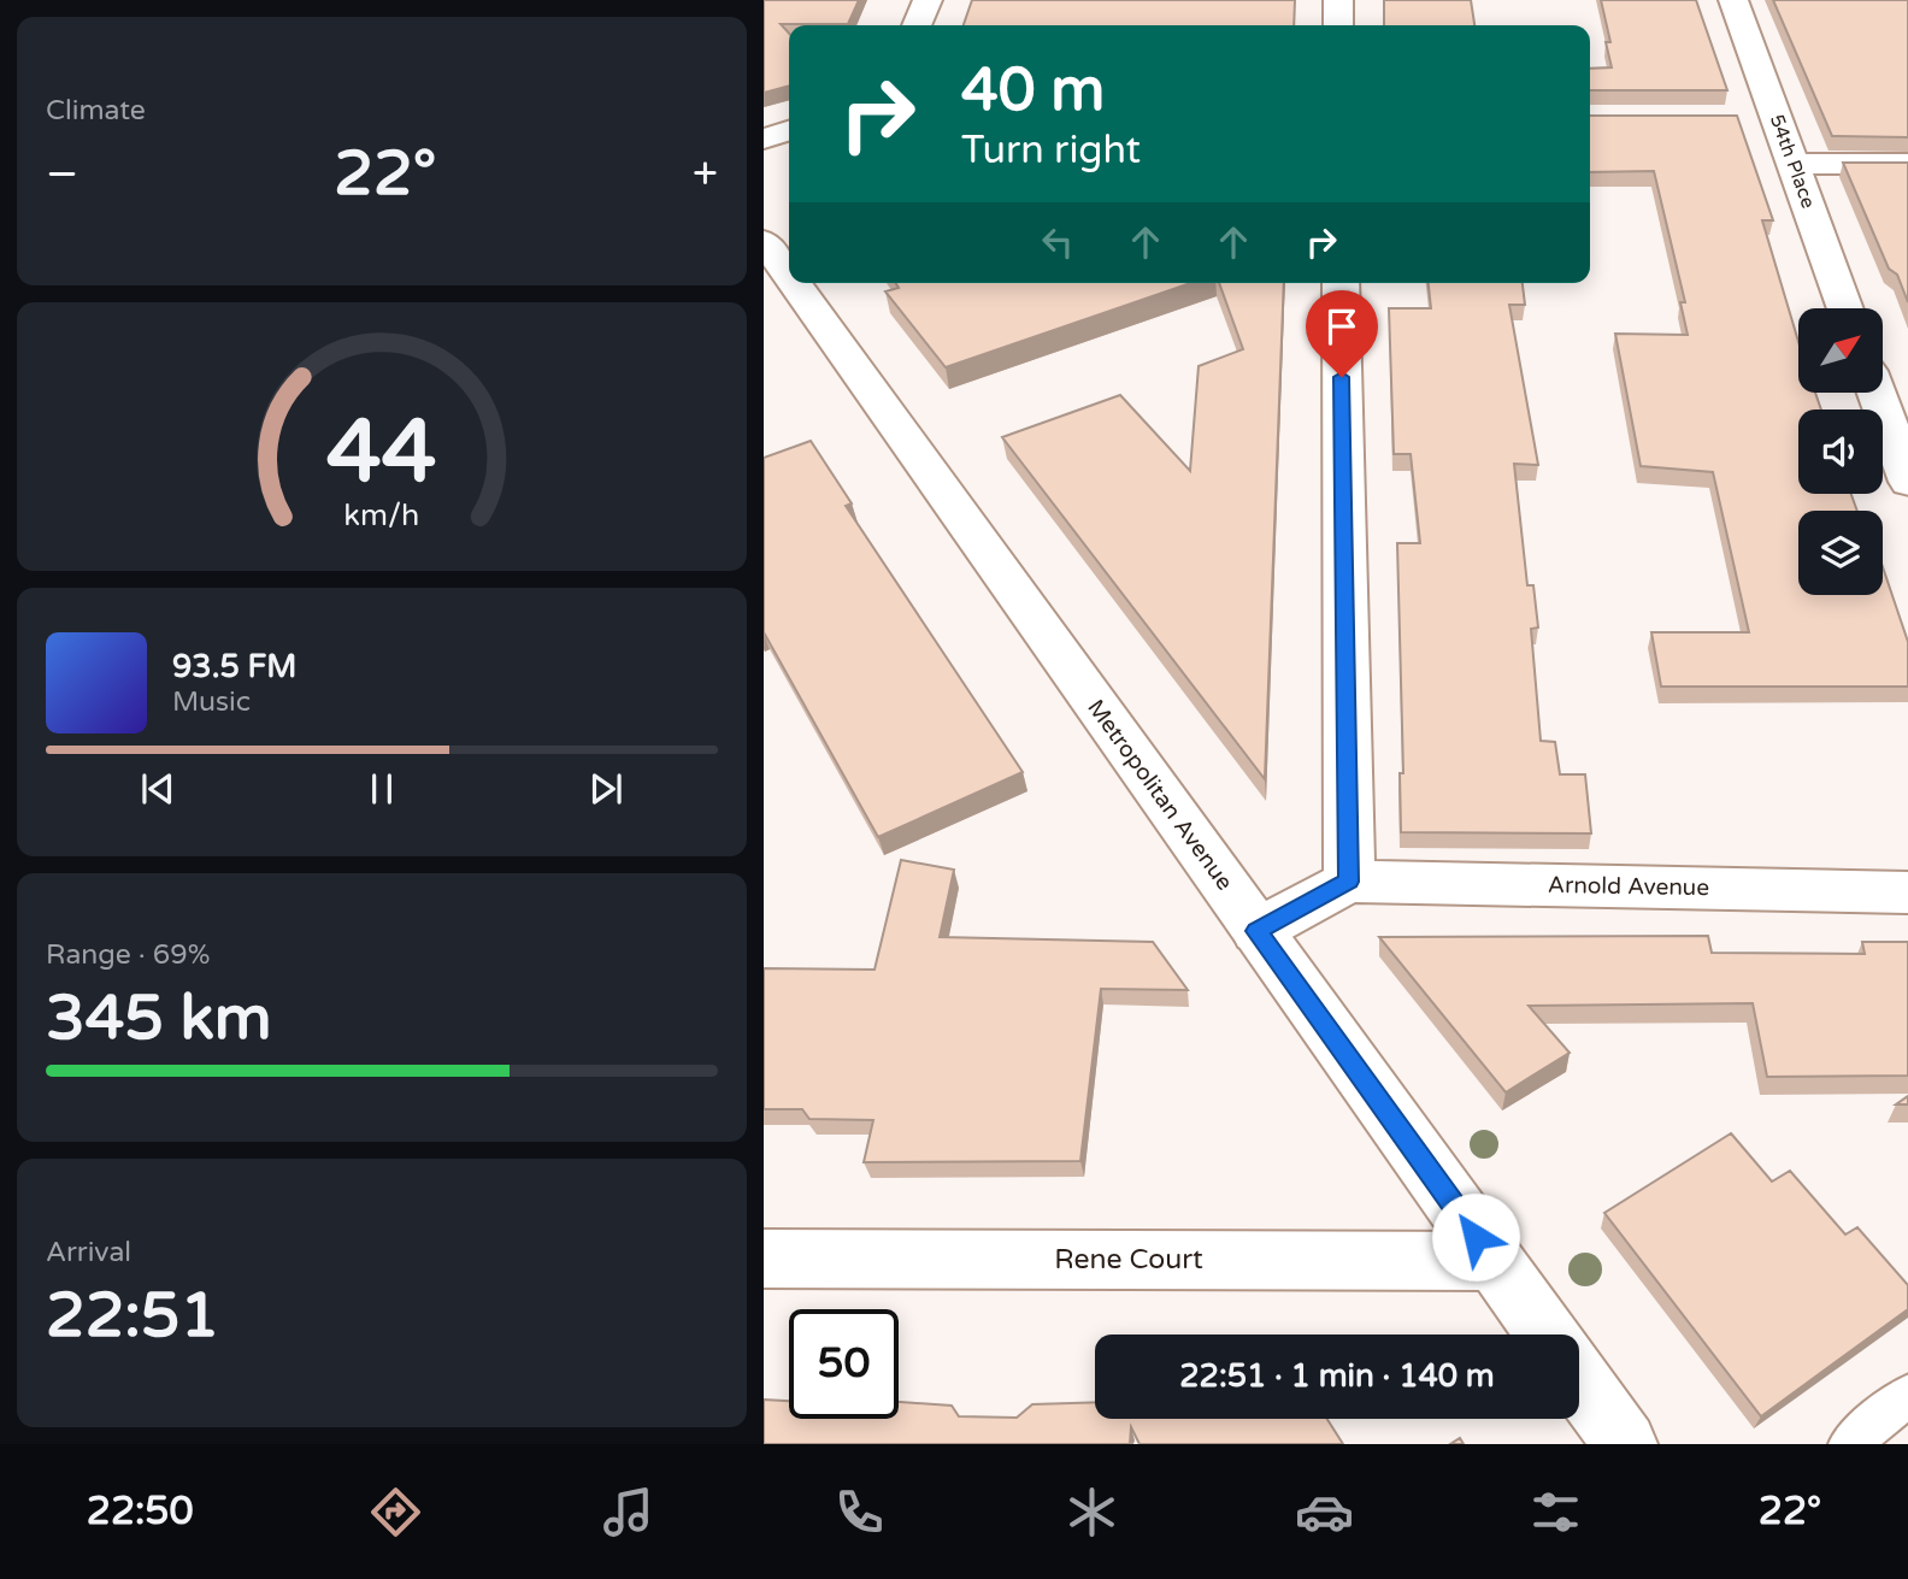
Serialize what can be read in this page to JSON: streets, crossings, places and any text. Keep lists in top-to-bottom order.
{
  "streets": {
    "street": [
      "54th Place",
      "Metropolitan Avenue",
      "Arnold Avenue",
      "Rene Court"
    ]
  },
  "crossings": [
    ["Metropolitan Avenue", "Rene Court"]
  ],
  "north": "top right",
  "page": {
    "tile": [
      "Climate",
      ["Range · 69%", "345 km"],
      ["Arrival", "22:51"]
    ],
    "turn": ["40 m", "Turn right"],
    "heat": ["−", "22°", "+"],
    "song": ["93.5 FM", "Music"],
    "limit": "50",
    "trip": "22:51 · 1 min · 140 m",
    "tabs": ["22:50", "22°"],
    "gauge": ["44", "km/h"]
  }
}
